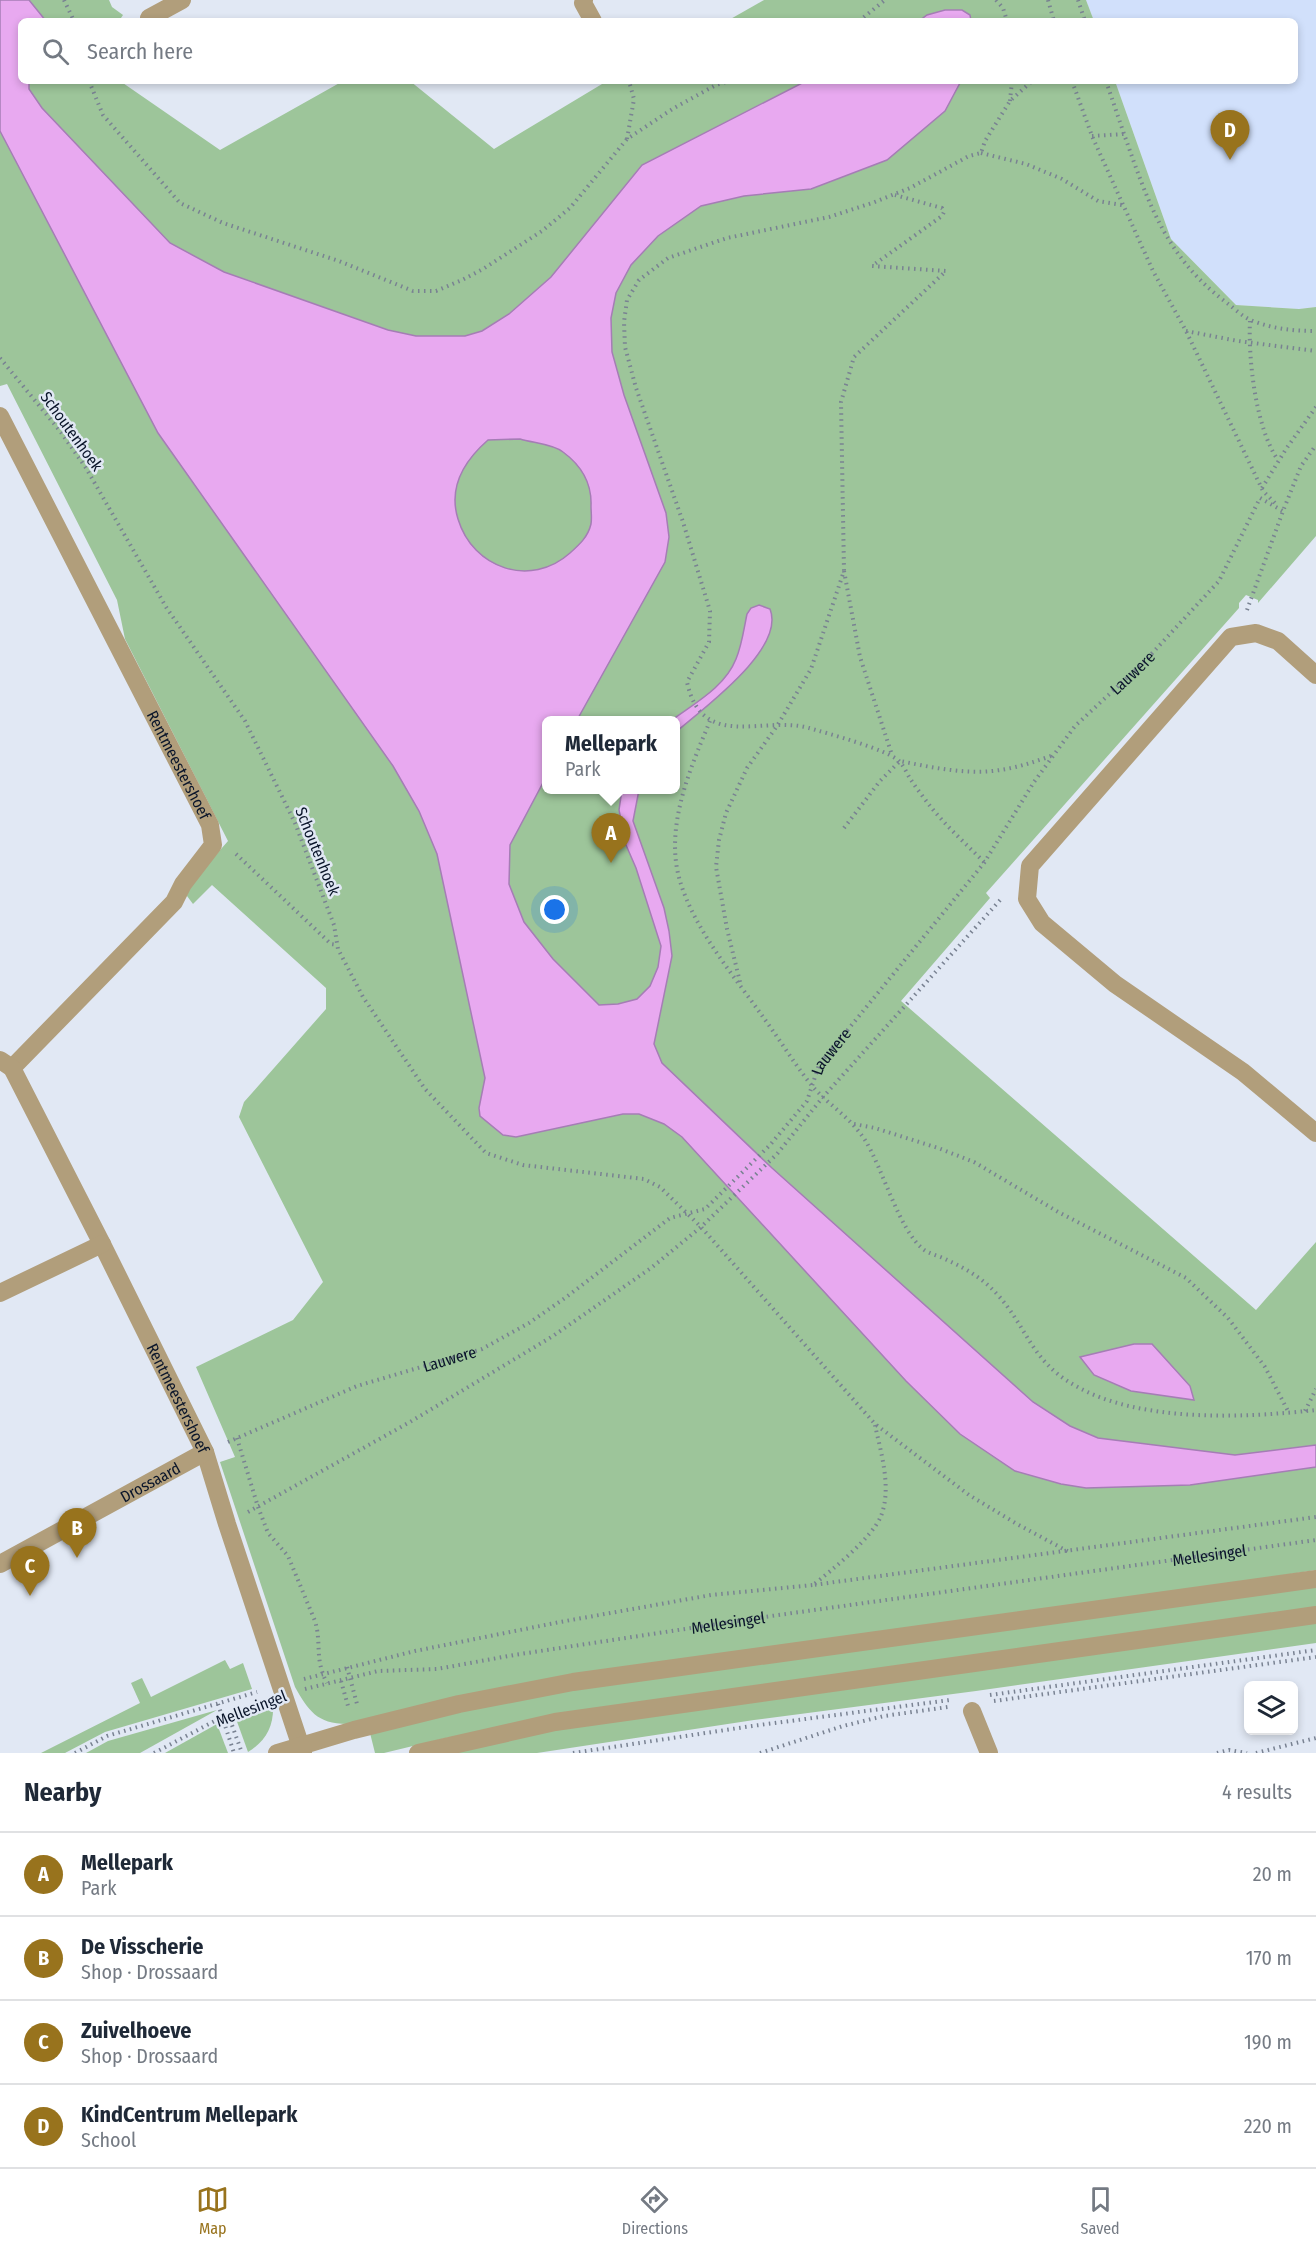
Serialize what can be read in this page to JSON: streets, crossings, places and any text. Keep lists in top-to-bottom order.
{
  "streets": {
    "street": ["Rentmeestershoef", "Drossaard"],
    "path": ["Schoutenhoek", "Lauwere", "Mellesingel"]
  },
  "crossings": [
    ["Schoutenhoek", "Lauwere"],
    ["Rentmeestershoef", "Drossaard"],
    ["Rentmeestershoef", "Mellesingel"]
  ],
  "page": {
    "search": "Search here",
    "pins": [
      "D",
      "A",
      "B",
      "C"
    ],
    "popup": ["Mellepark", "Park"],
    "heading": ["Nearby", "4 results"],
    "list": [
      {
        "mark": "A",
        "name": "Mellepark",
        "note": "Park",
        "value": "20 m"
      },
      {
        "mark": "B",
        "name": "De Visscherie",
        "note": "Shop · Drossaard",
        "value": "170 m"
      },
      {
        "mark": "C",
        "name": "Zuivelhoeve",
        "note": "Shop · Drossaard",
        "value": "190 m"
      },
      {
        "mark": "D",
        "name": "KindCentrum Mellepark",
        "note": "School",
        "value": "220 m"
      }
    ],
    "nav": ["Map", "Directions", "Saved"]
  }
}
